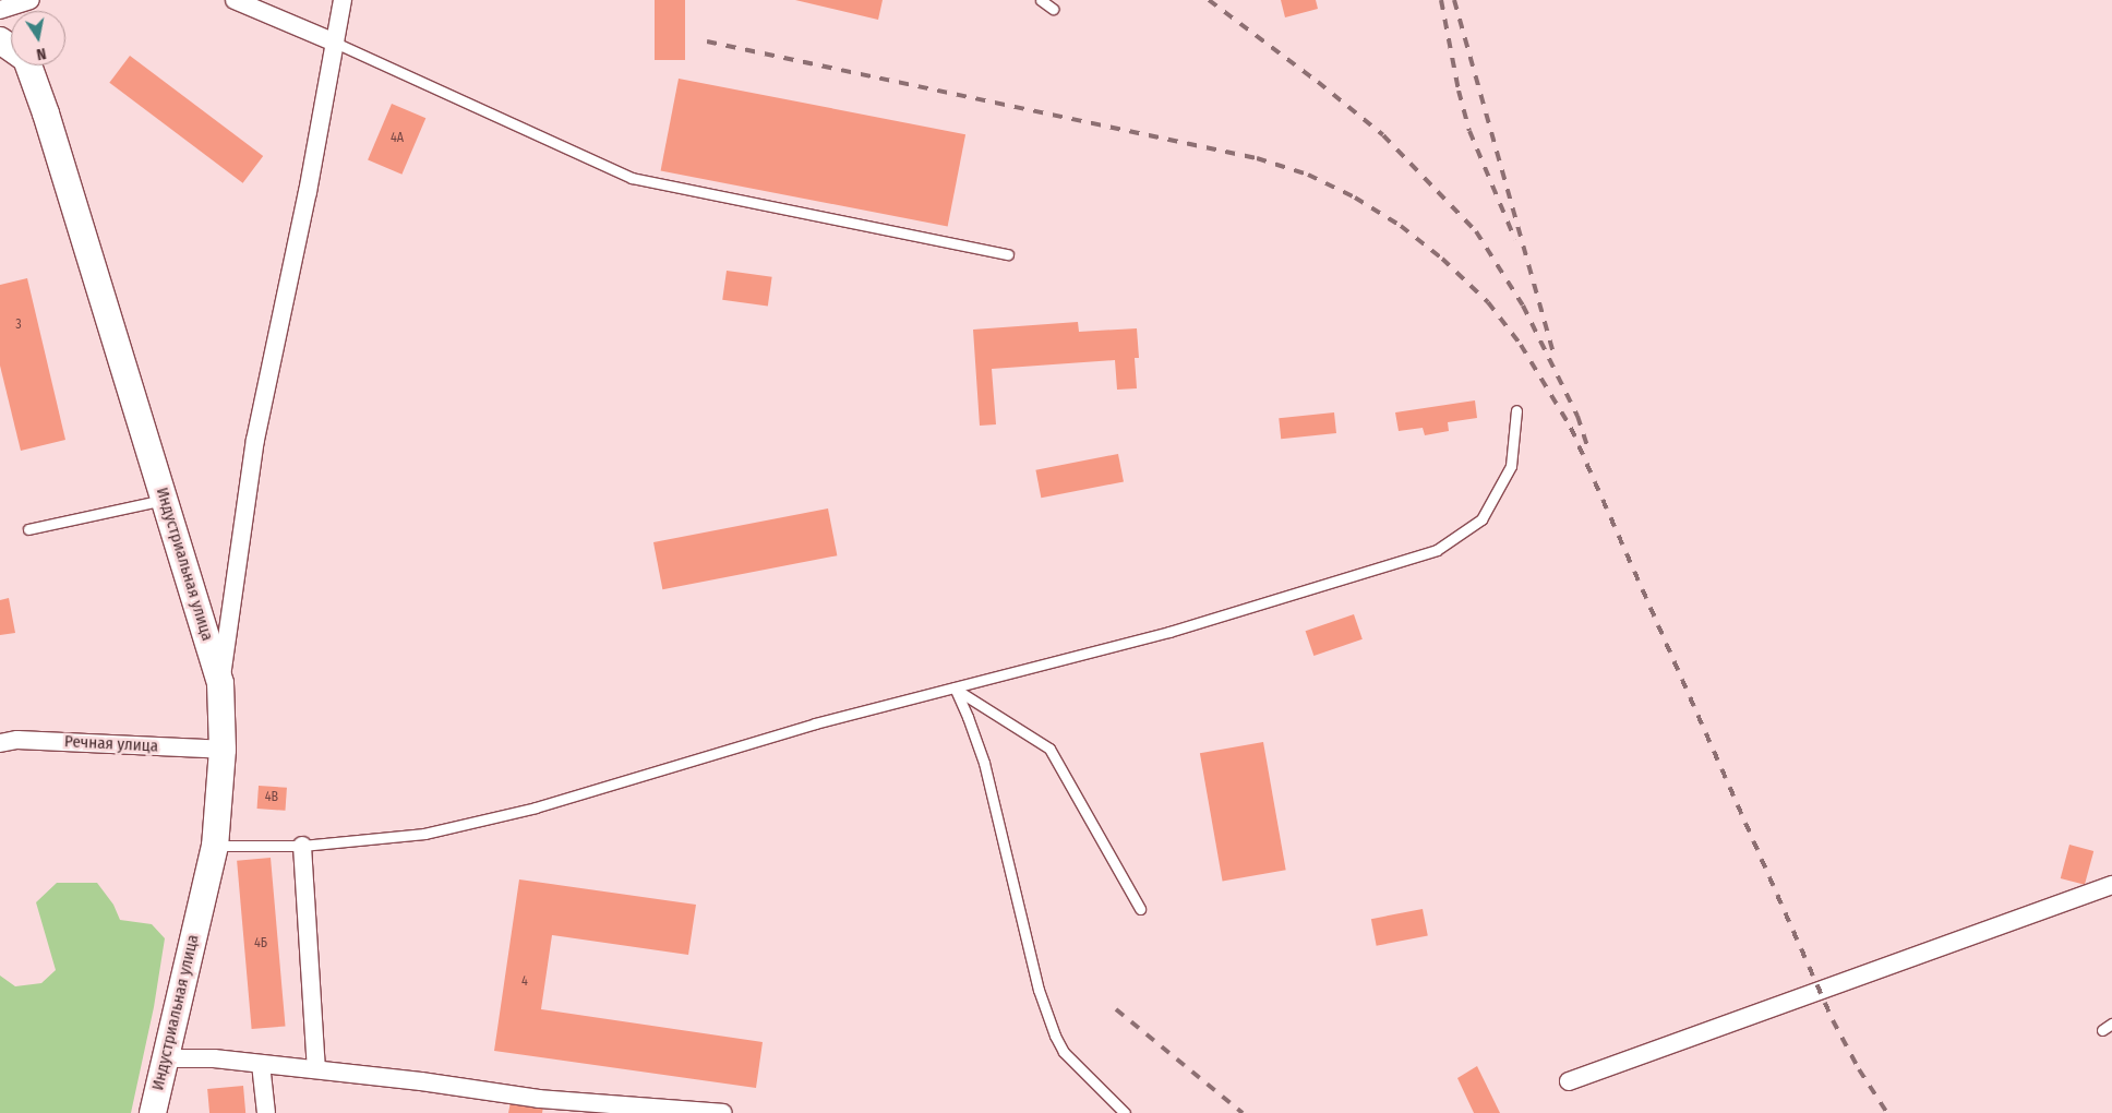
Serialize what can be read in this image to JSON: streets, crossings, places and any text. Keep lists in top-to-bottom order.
{
  "streets": {
    "main road": ["Индустриальная улица"],
    "street": ["Речная улица"]
  },
  "crossings": [
    ["Индустриальная улица", "Речная улица"]
  ],
  "house_numbers": [
    "4А",
    "3",
    "4В",
    "4Б",
    "4"
  ],
  "north": "bottom"
}
